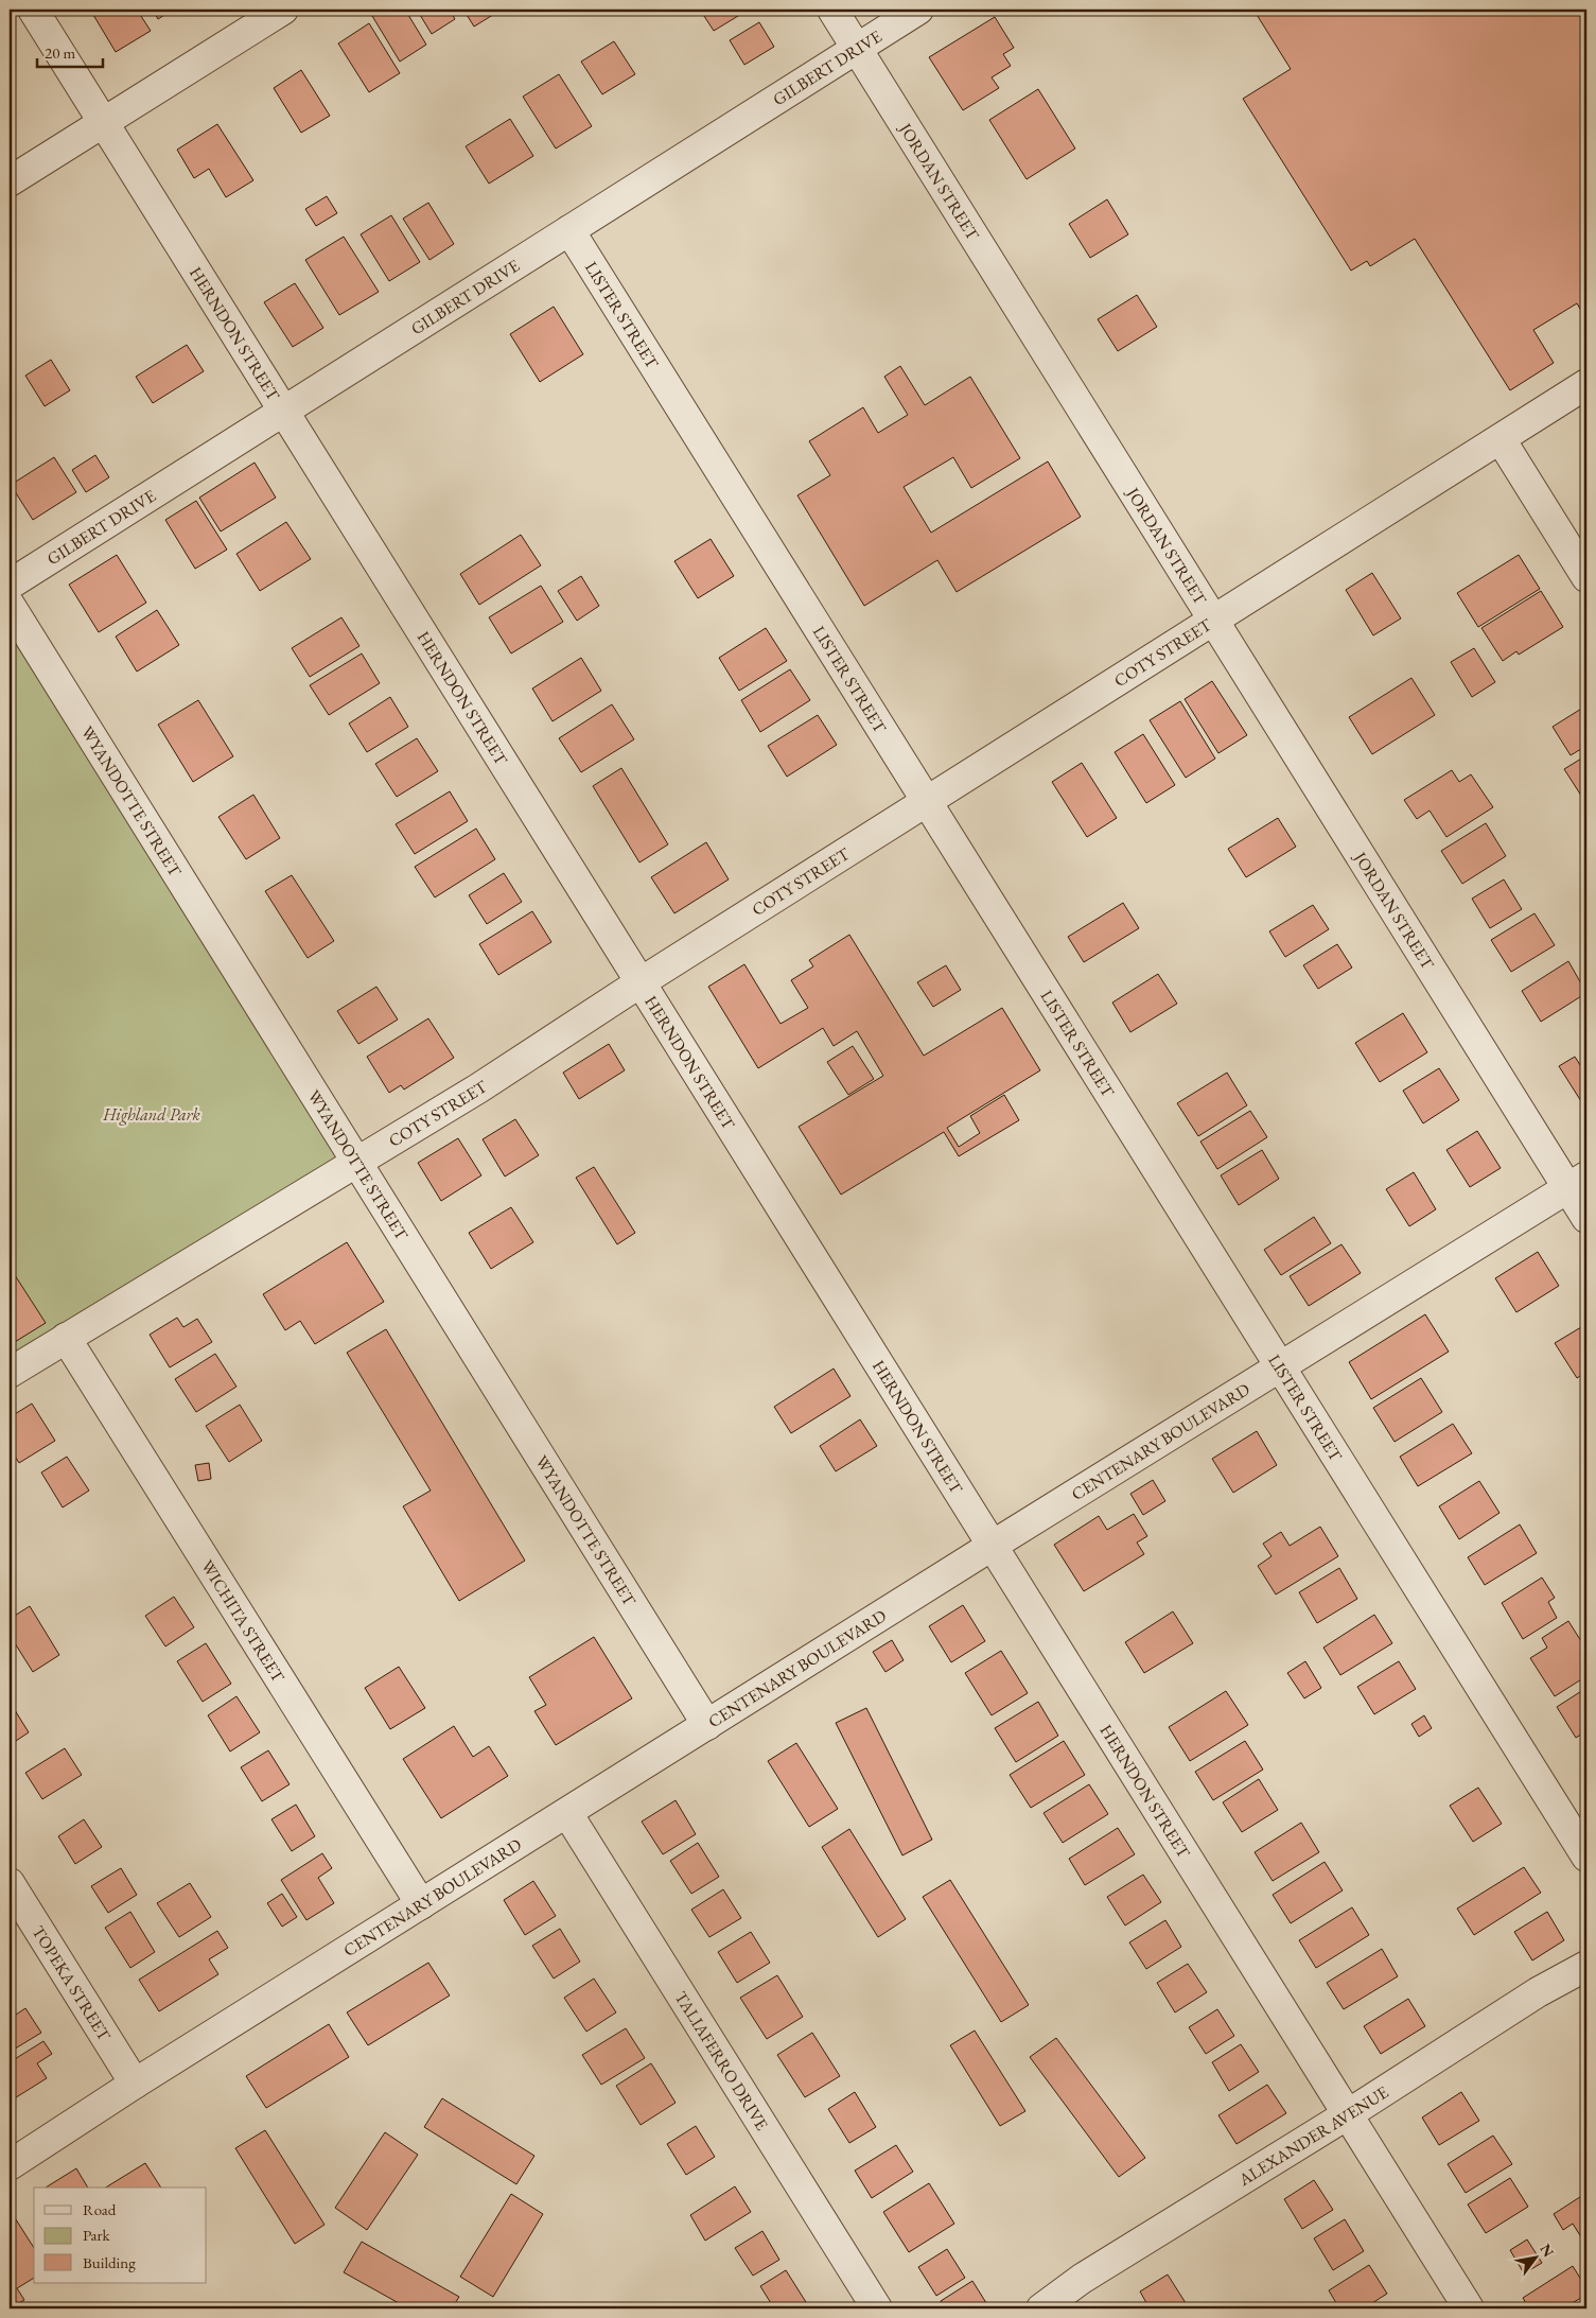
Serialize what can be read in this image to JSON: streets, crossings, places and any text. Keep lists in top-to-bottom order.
{
  "streets": {
    "street": [
      "GILBERT DRIVE",
      "JORDAN STREET",
      "LISTER STREET",
      "HERNDON STREET",
      "COTY STREET",
      "WYANDOTTE STREET",
      "CENTENARY BOULEVARD",
      "WICHITA STREET",
      "TOPEKA STREET",
      "TALIAFERRO DRIVE",
      "ALEXANDER AVENUE"
    ]
  },
  "crossings": [
    ["GILBERT DRIVE", "JORDAN STREET"],
    ["GILBERT DRIVE", "LISTER STREET"],
    ["GILBERT DRIVE", "HERNDON STREET"],
    ["JORDAN STREET", "COTY STREET"],
    ["JORDAN STREET", "CENTENARY BOULEVARD"],
    ["LISTER STREET", "COTY STREET"],
    ["LISTER STREET", "CENTENARY BOULEVARD"],
    ["HERNDON STREET", "COTY STREET"],
    ["HERNDON STREET", "CENTENARY BOULEVARD"],
    ["HERNDON STREET", "ALEXANDER AVENUE"],
    ["COTY STREET", "WYANDOTTE STREET"],
    ["COTY STREET", "WICHITA STREET"],
    ["WYANDOTTE STREET", "CENTENARY BOULEVARD"],
    ["CENTENARY BOULEVARD", "WICHITA STREET"],
    ["CENTENARY BOULEVARD", "TOPEKA STREET"],
    ["CENTENARY BOULEVARD", "TALIAFERRO DRIVE"]
  ],
  "parks": ["Highland Park"],
  "legend": ["Road", "Park", "Building"],
  "scale_bar": "20 m",
  "north": "top right"
}
